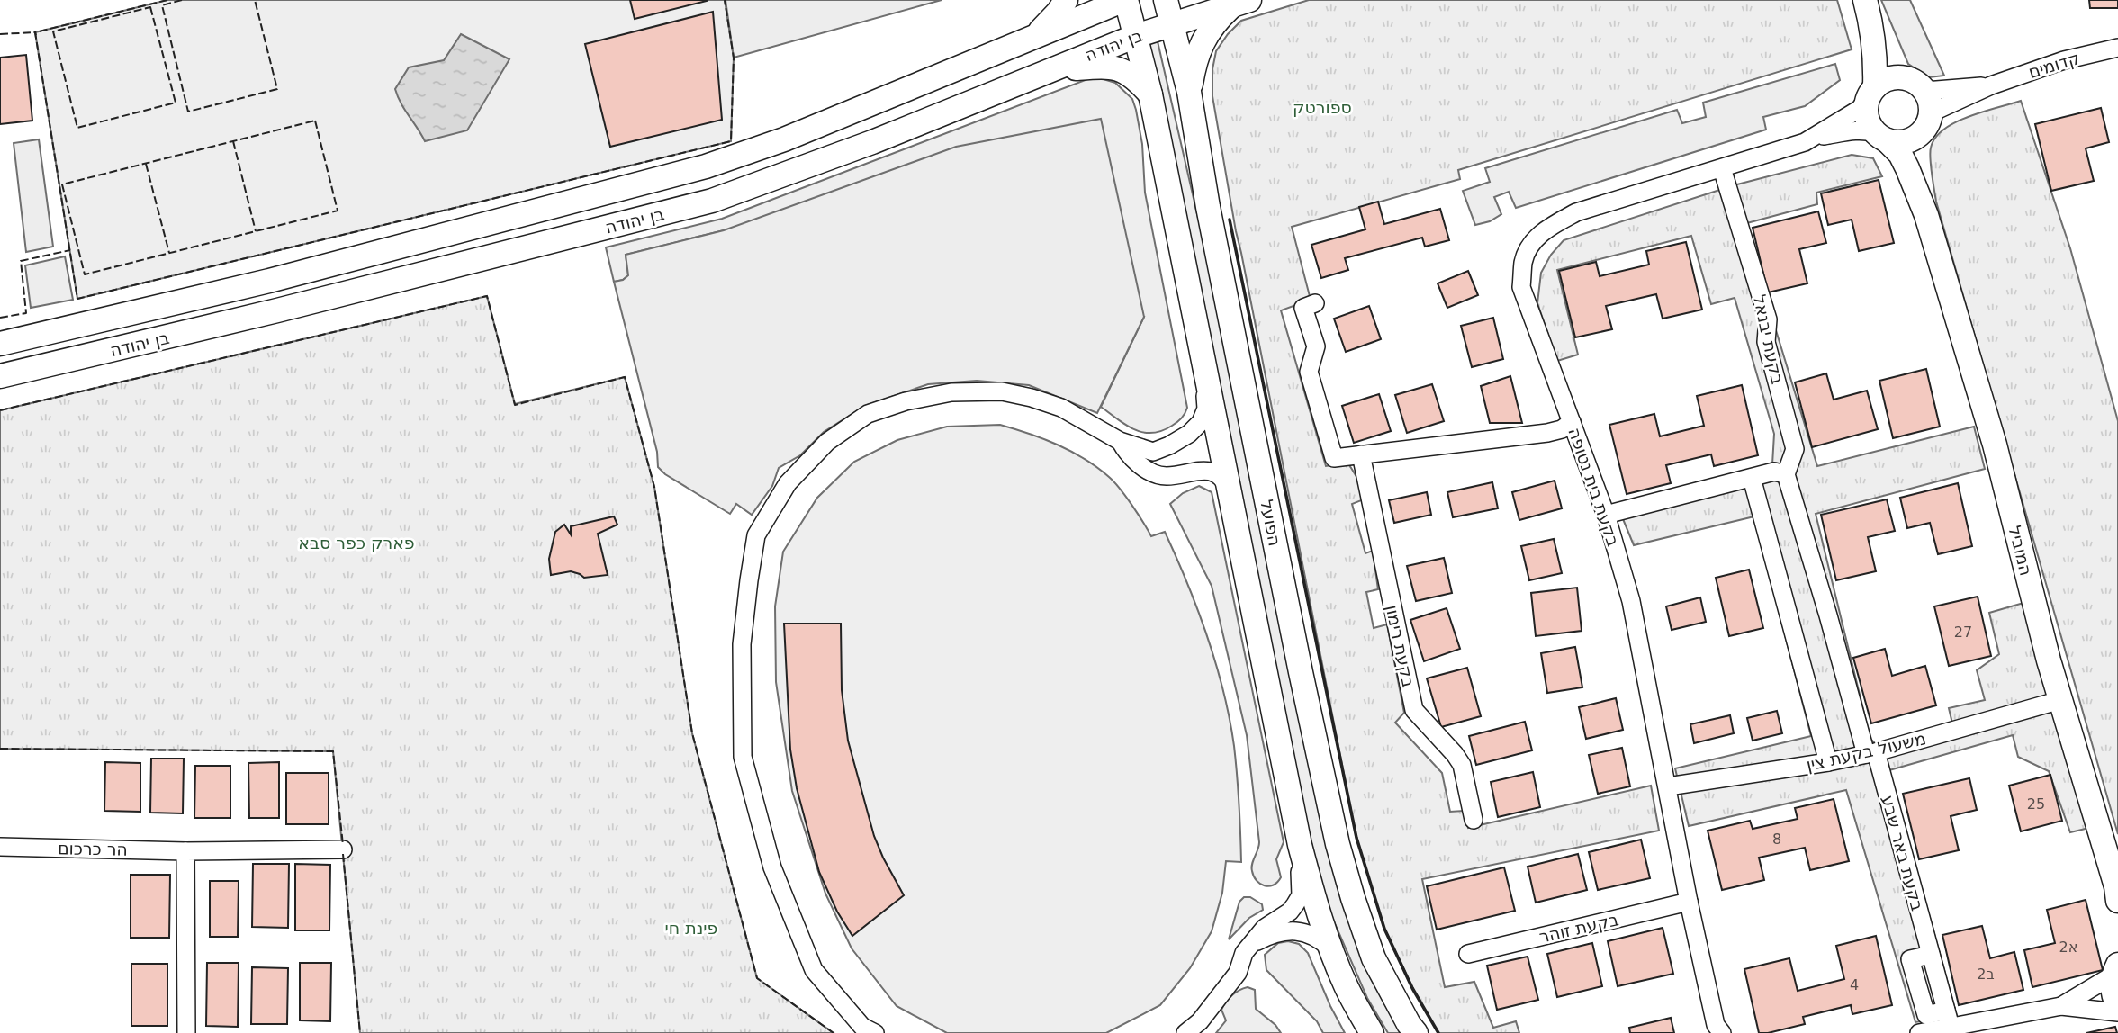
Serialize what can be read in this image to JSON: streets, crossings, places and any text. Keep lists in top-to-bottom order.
{
  "streets": {
    "main road": ["בן יהודה", "הפועל", "המוביל"],
    "street": [
      "קדומים",
      "בקעת יבנאל",
      "בקעת בית נטופה",
      "בקעת רימון",
      "משעול בקעת צין",
      "הר כרכום",
      "בקעת באר שבע",
      "בקעת זוהר"
    ]
  },
  "crossings": [
    ["בן יהודה", "הפועל"],
    ["קדומים", "בקעת בית נטופה"],
    ["קדומים", "המוביל"],
    ["בקעת יבנאל", "בקעת בית נטופה"],
    ["בקעת בית נטופה", "המוביל"],
    ["בקעת בית נטופה", "משעול בקעת צין"],
    ["בקעת בית נטופה", "בקעת זוהר"],
    ["המוביל", "משעול בקעת צין"],
    ["משעול בקעת צין", "בקעת באר שבע"]
  ],
  "parks": ["ספורטק", "פארק כפר סבא", "פינת חי"],
  "house_numbers": [
    "27",
    "25",
    "8",
    "2א",
    "2ב",
    "4"
  ]
}
